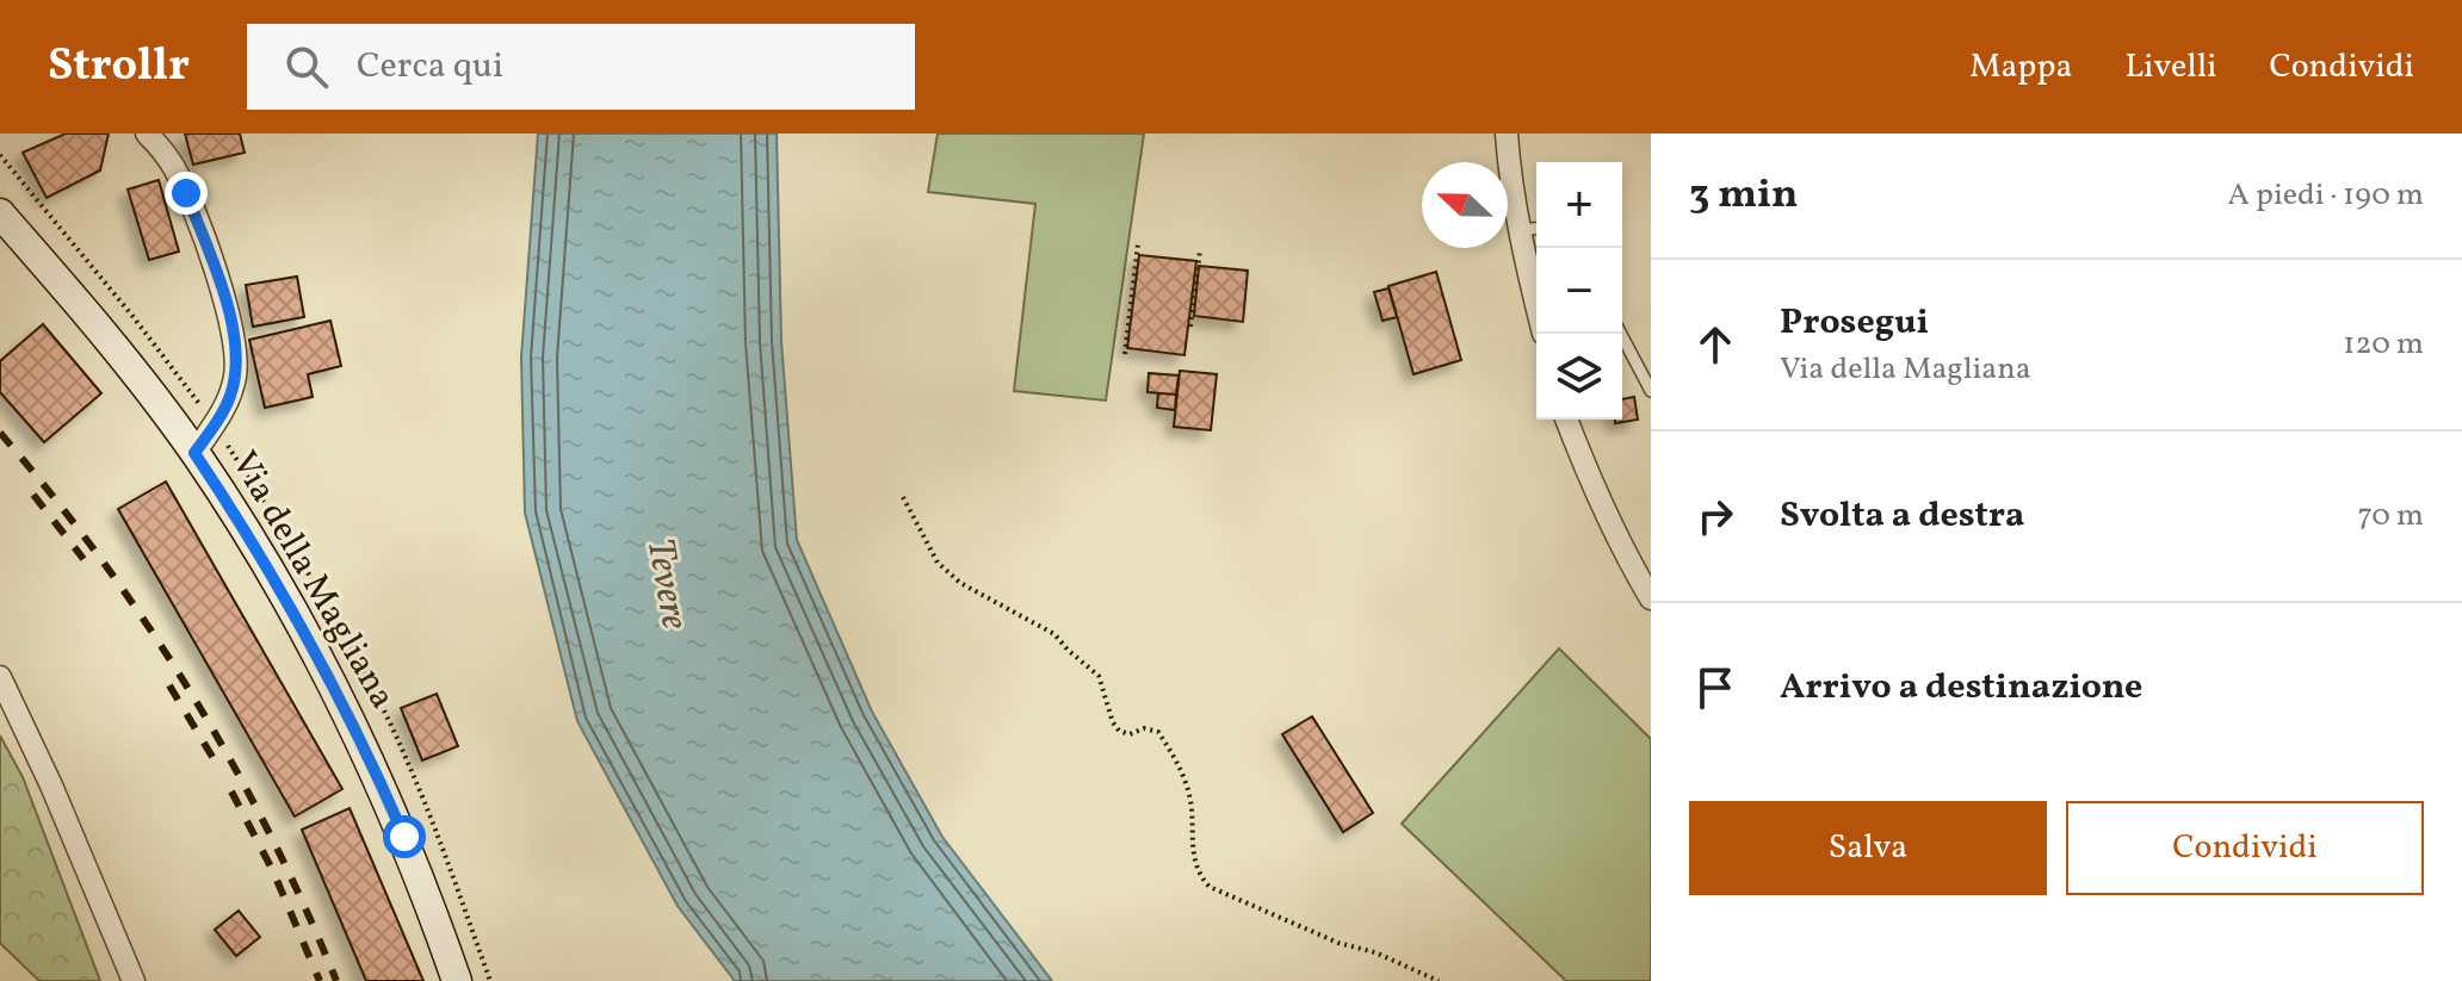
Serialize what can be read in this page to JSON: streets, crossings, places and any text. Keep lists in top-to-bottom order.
{
  "streets": {
    "main road": ["Via della Magliana"]
  },
  "water": ["Tevere"],
  "north": "left",
  "page": {
    "header": "Strollr",
    "search": "Cerca qui",
    "nav": ["Mappa", "Livelli", "Condividi"],
    "heading": ["3 min", "A piedi · 190 m"],
    "map_buttons": ["+", "−"],
    "list": [
      ["Prosegui", "Via della Magliana", "120 m"],
      ["Svolta a destra", "70 m"],
      "Arrivo a destinazione"
    ],
    "buttons": ["Salva", "Condividi"]
  }
}
